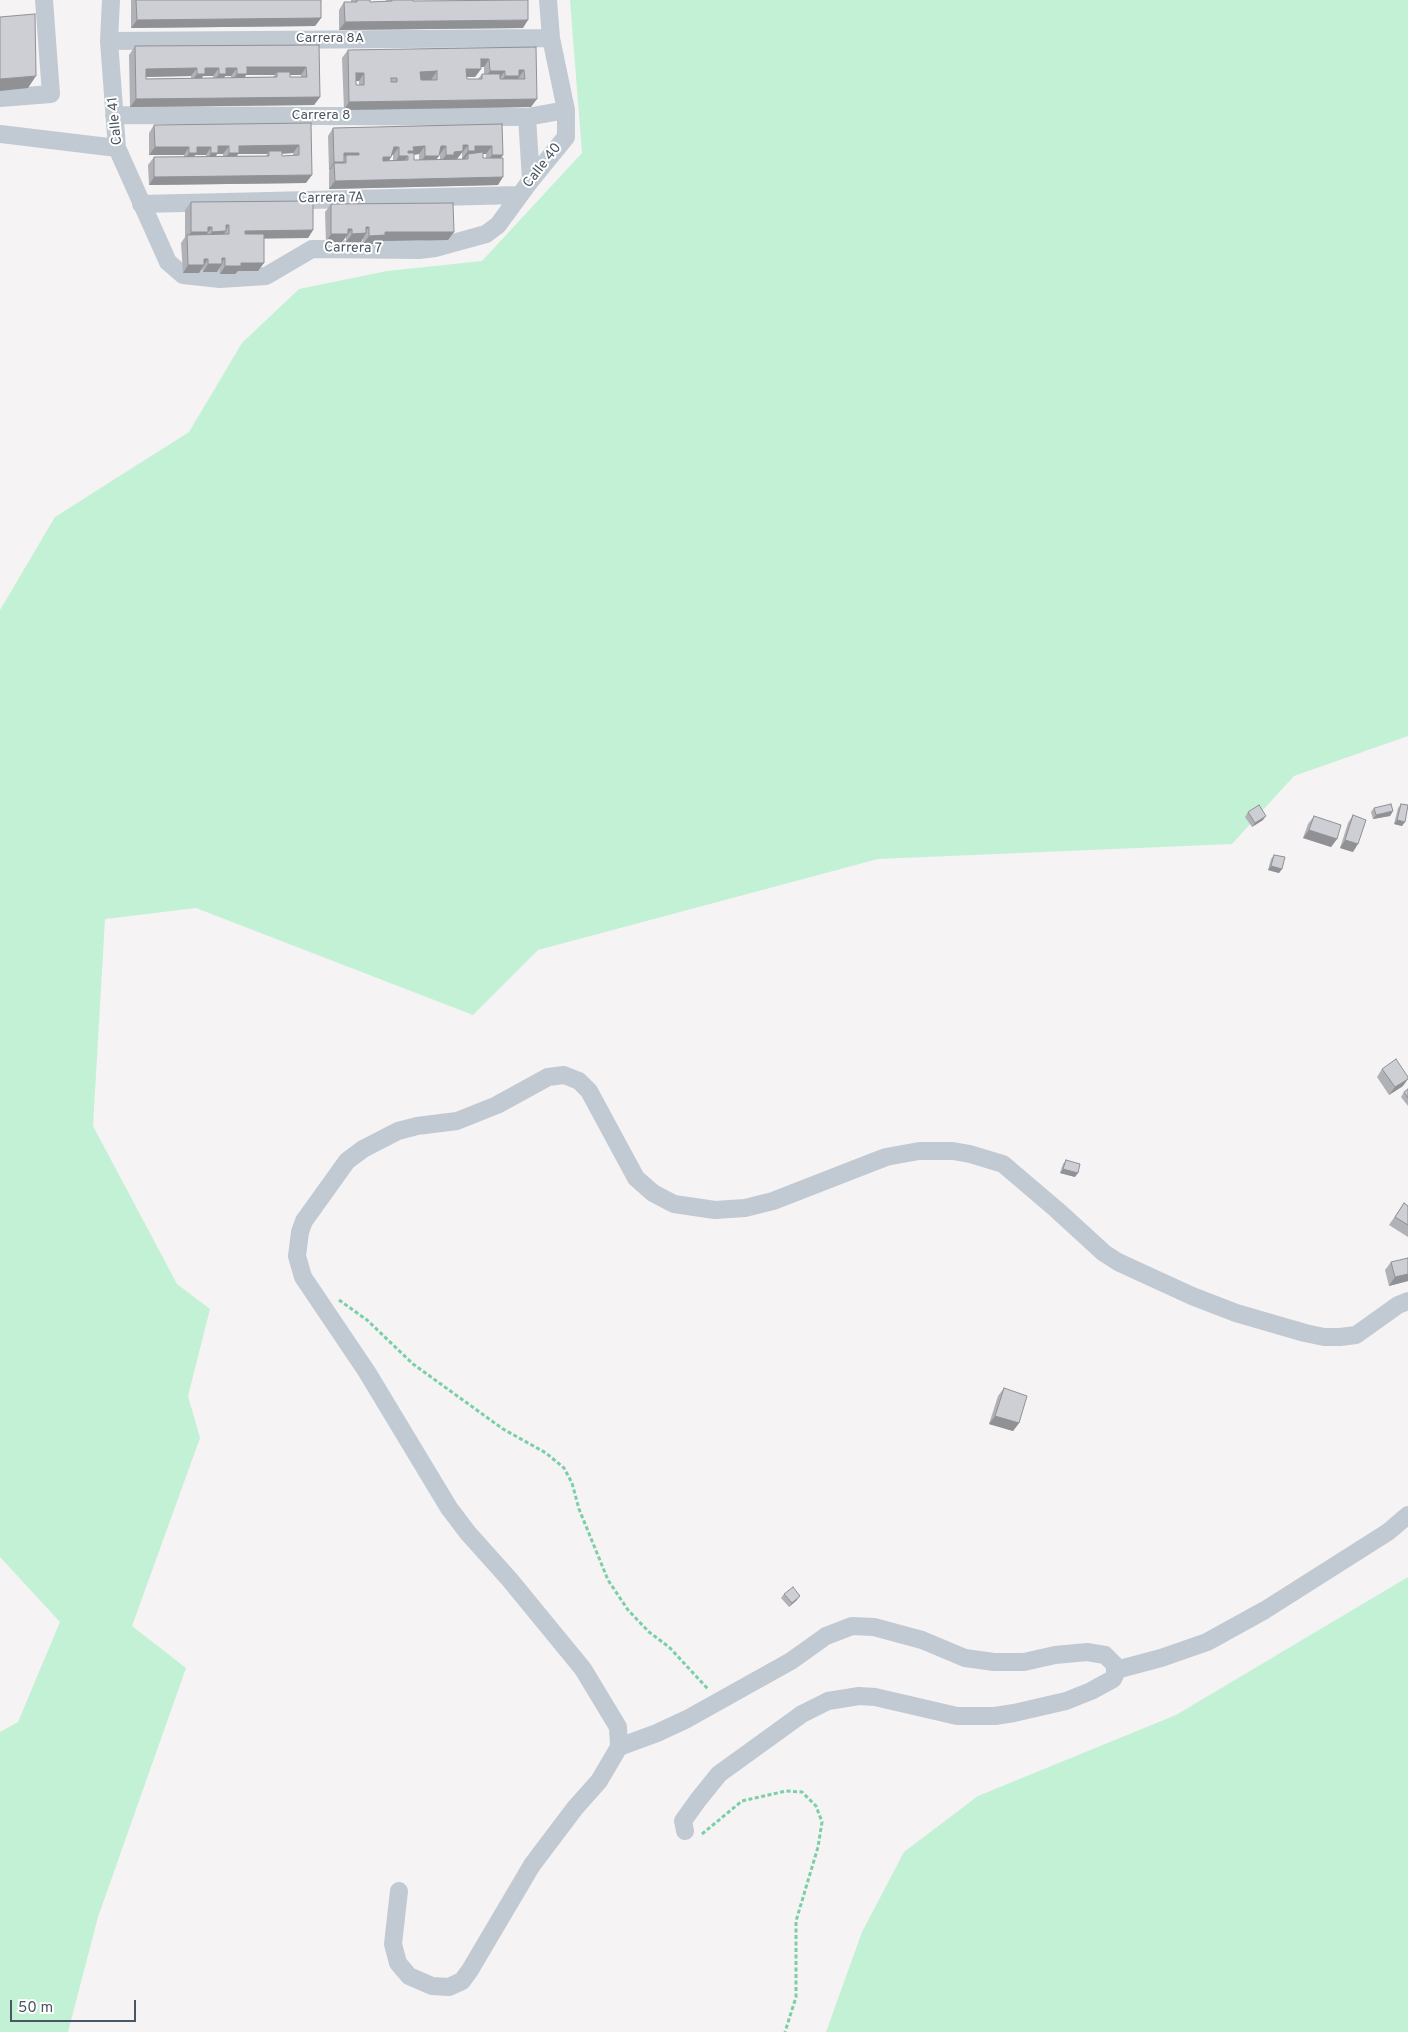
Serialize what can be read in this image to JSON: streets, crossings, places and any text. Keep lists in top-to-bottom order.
{
  "streets": {
    "street": [
      "Carrera 8A",
      "Carrera 8",
      "Calle 41",
      "Calle 40",
      "Carrera 7A",
      "Carrera 7"
    ]
  },
  "crossings": [
    ["Carrera 8A", "Calle 41"],
    ["Carrera 8A", "Calle 40"],
    ["Carrera 8", "Calle 41"],
    ["Carrera 8", "Calle 40"],
    ["Calle 41", "Carrera 7A"],
    ["Calle 41", "Carrera 7"],
    ["Calle 40", "Carrera 7A"],
    ["Calle 40", "Carrera 7"]
  ],
  "scale_bar": "50 m"
}
